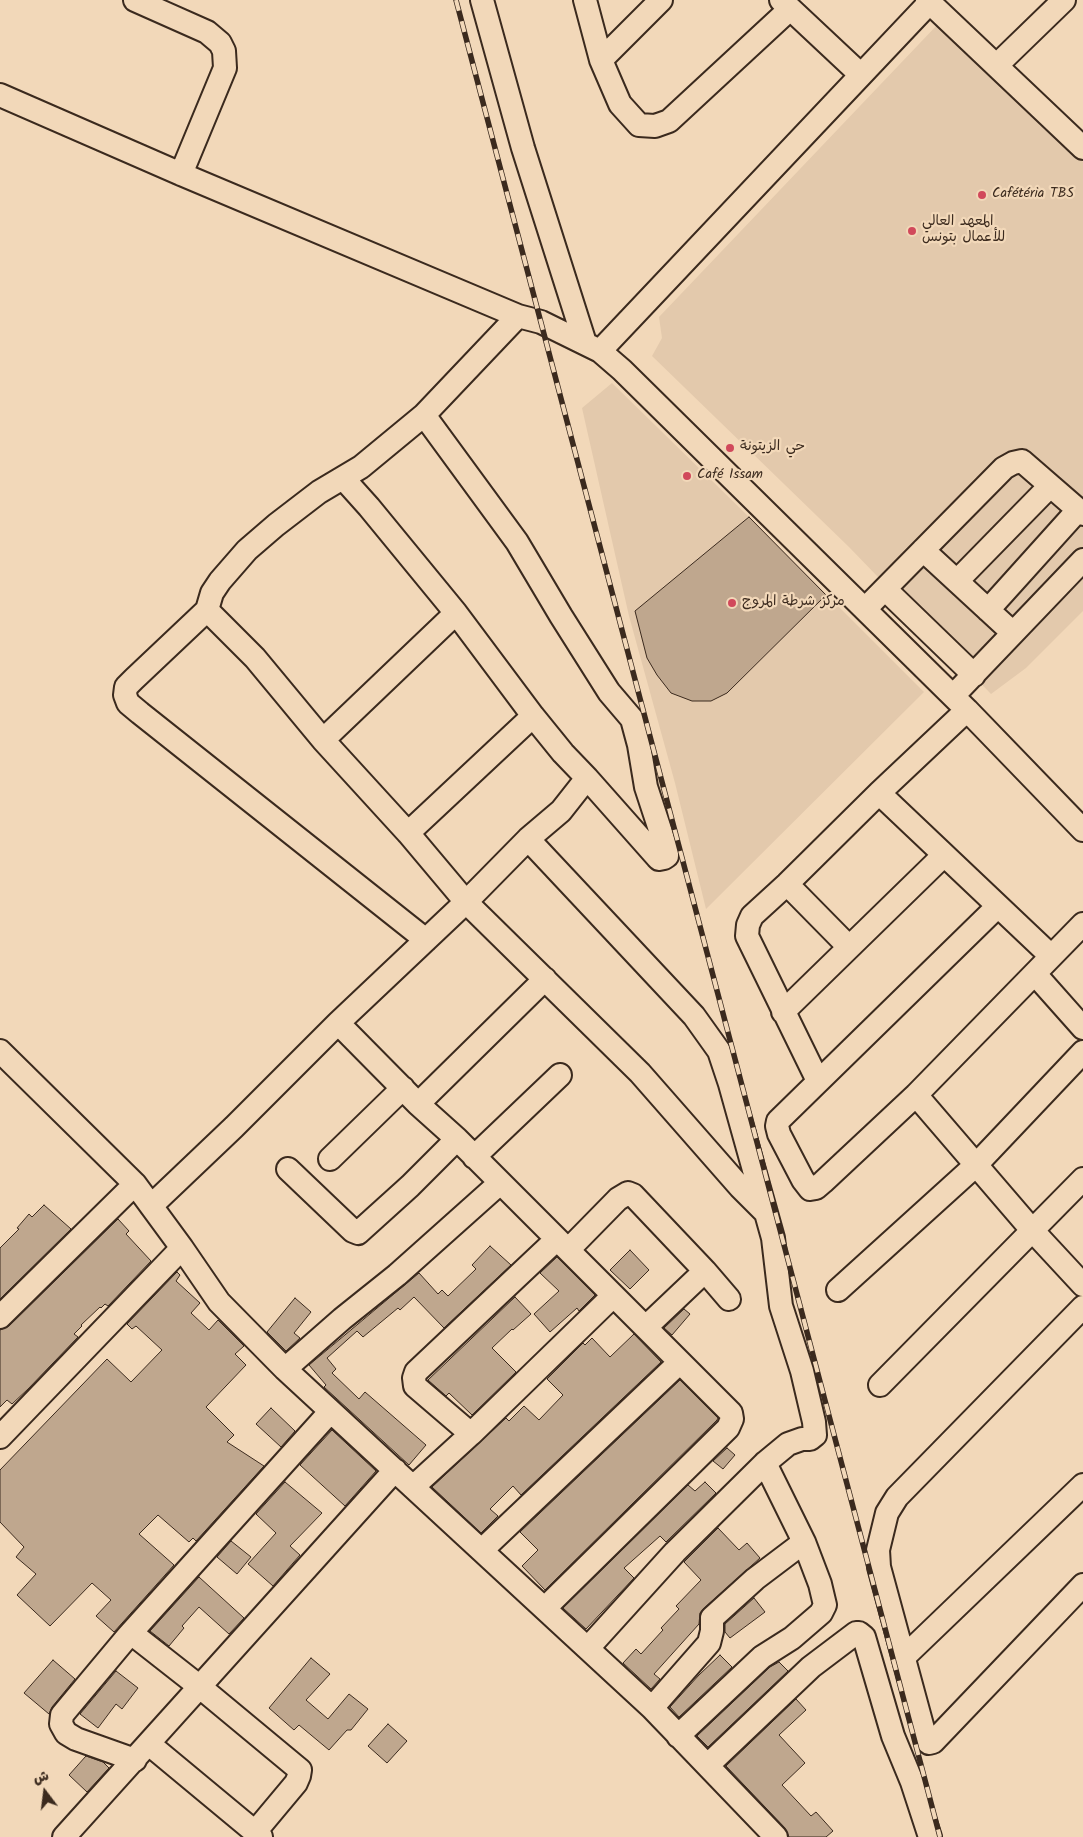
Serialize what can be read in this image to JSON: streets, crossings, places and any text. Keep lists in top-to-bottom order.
{
  "places": [
    "Cafétéria TBS",
    "المعهد العالي للأعمال بتونس",
    "حي الزيتونة",
    "Café Issam",
    "مركز شرطة المروج"
  ],
  "north": "top"
}
